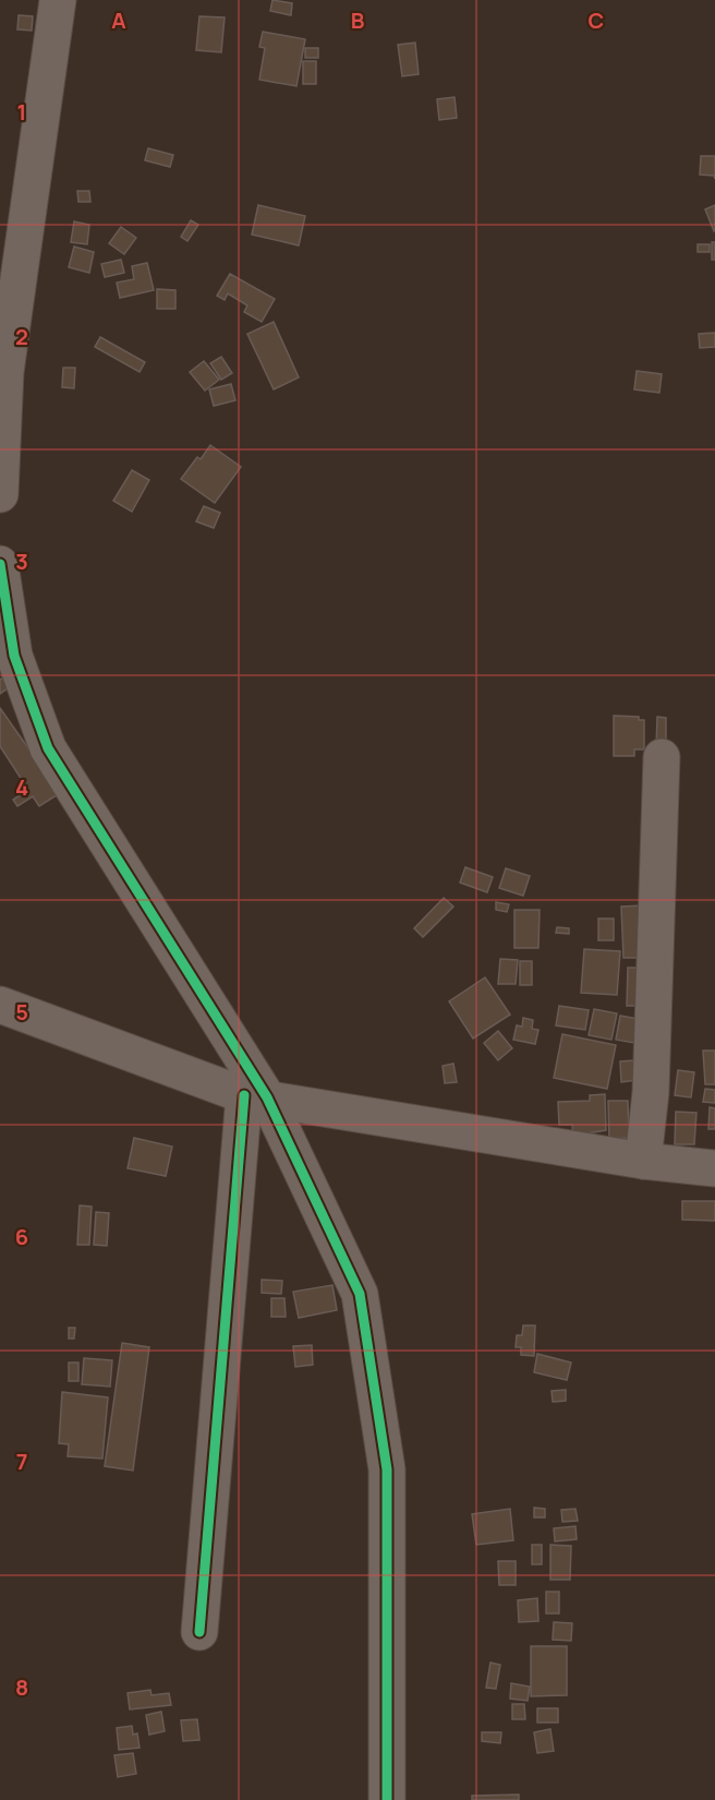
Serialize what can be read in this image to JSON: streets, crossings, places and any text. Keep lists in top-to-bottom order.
{
  "grid": {
    "columns": ["A", "B", "C"],
    "rows": [
      "1",
      "2",
      "3",
      "4",
      "5",
      "6",
      "7",
      "8"
    ]
  }
}
